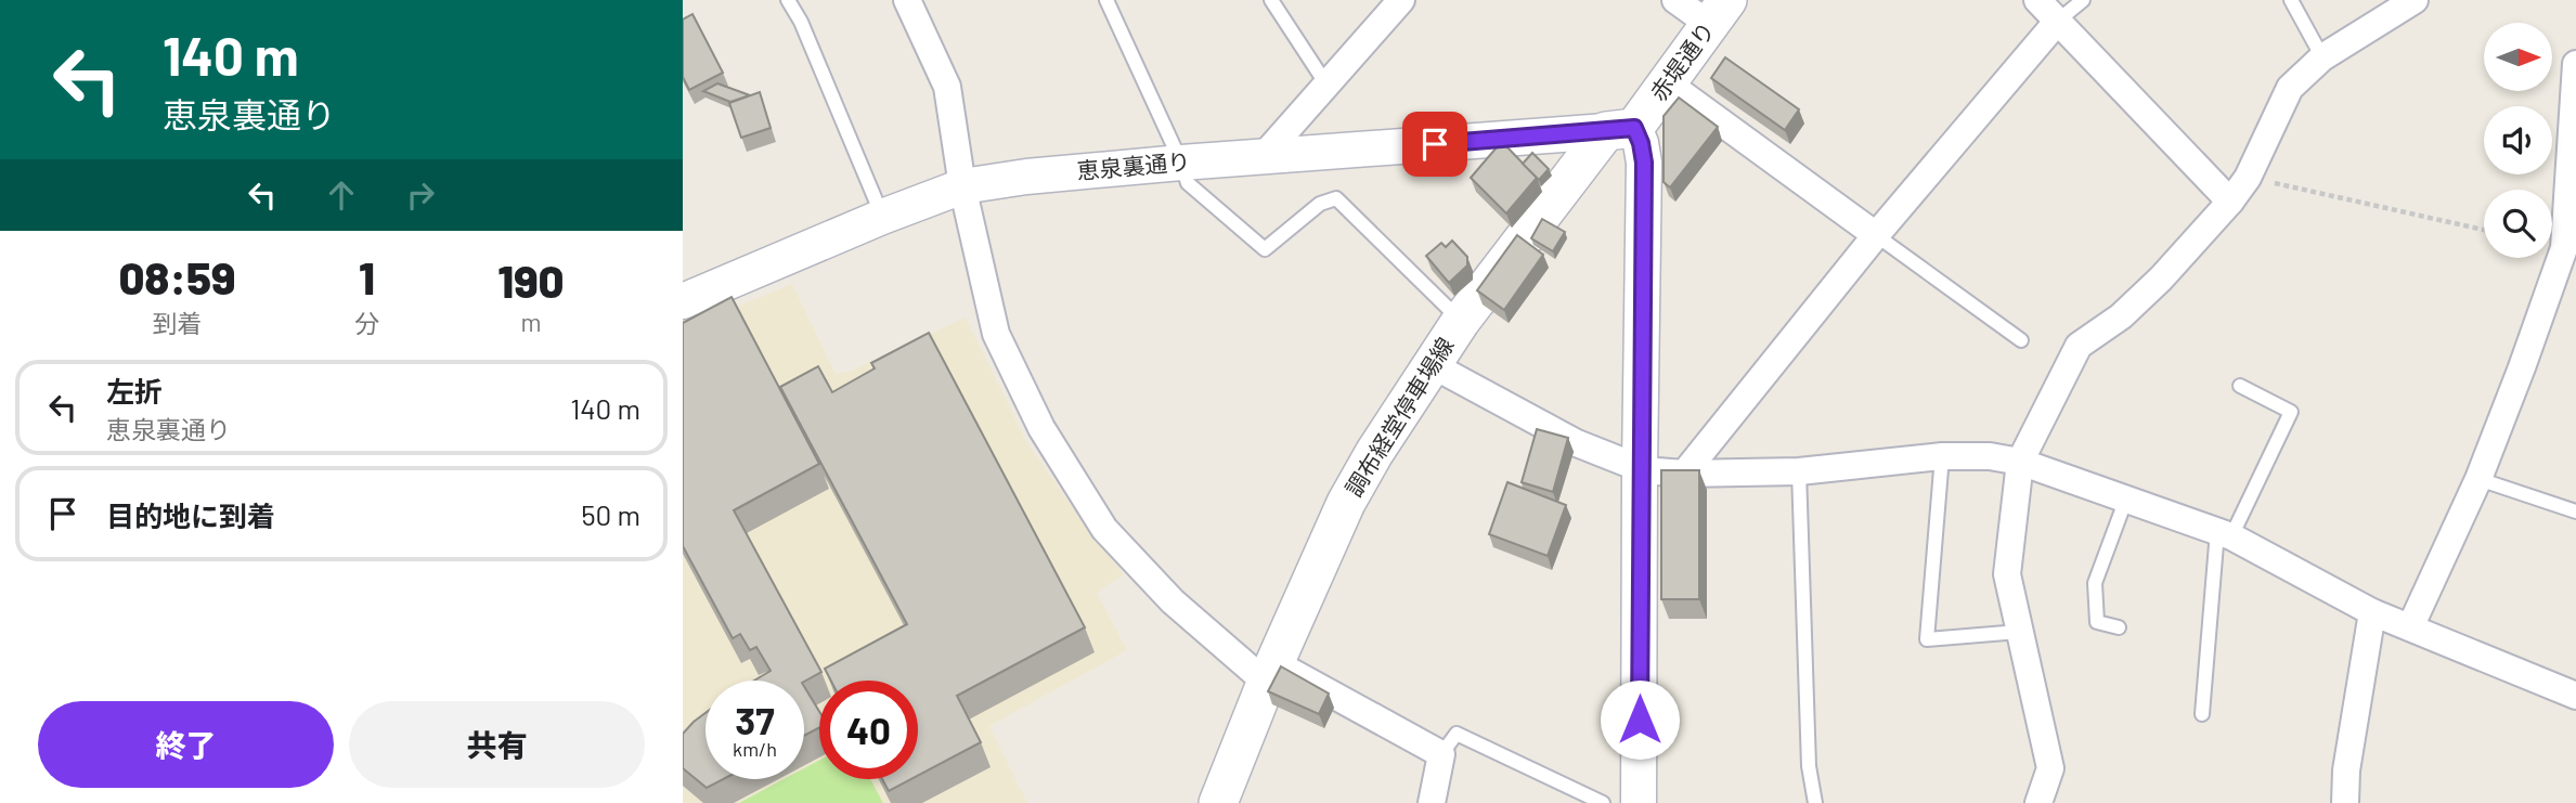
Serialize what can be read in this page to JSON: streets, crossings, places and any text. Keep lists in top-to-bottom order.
{
  "streets": {
    "main road": ["赤堤通り", "調布経堂停車場線"],
    "street": ["恵泉裏通り"]
  },
  "crossings": [
    ["赤堤通り", "恵泉裏通り"],
    ["赤堤通り", "調布経堂停車場線"],
    ["恵泉裏通り", "調布経堂停車場線"]
  ],
  "north": "right",
  "page": {
    "turn": ["140 m", "恵泉裏通り"],
    "eta": [
      "08:59",
      "到着",
      "1",
      "分",
      "190",
      "m"
    ],
    "list": [
      {
        "name": "左折",
        "note": "恵泉裏通り",
        "value": "140 m"
      },
      {
        "name": "目的地に到着",
        "value": "50 m"
      }
    ],
    "speed": "37 km/h",
    "limit": "40",
    "buttons": ["終了", "共有"]
  }
}
